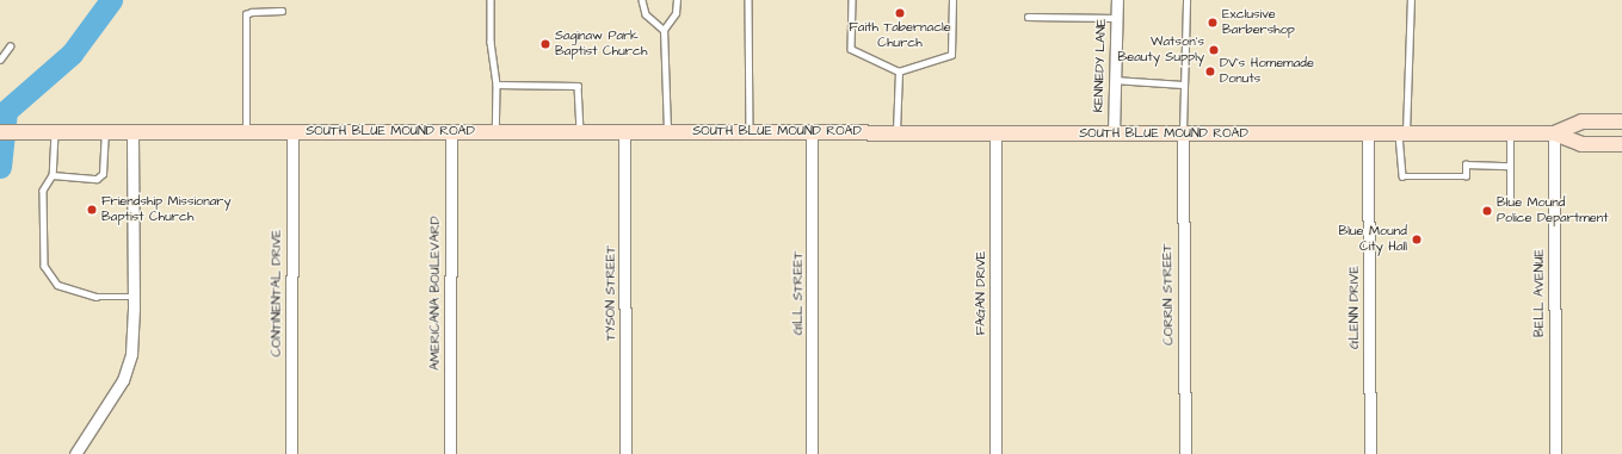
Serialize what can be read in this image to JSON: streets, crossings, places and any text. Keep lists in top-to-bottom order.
{
  "streets": {
    "main road": ["SOUTH BLUE MOUND ROAD"],
    "street": [
      "KENNEDY LANE",
      "CONTINENTAL DRIVE",
      "AMERICANA BOULEVARD",
      "TYSON STREET",
      "GILL STREET",
      "FAGAN DRIVE",
      "BELL AVENUE",
      "CORRIN STREET",
      "GLENN DRIVE"
    ]
  },
  "crossings": [
    ["KENNEDY LANE", "SOUTH BLUE MOUND ROAD"],
    ["SOUTH BLUE MOUND ROAD", "CONTINENTAL DRIVE"],
    ["SOUTH BLUE MOUND ROAD", "AMERICANA BOULEVARD"],
    ["SOUTH BLUE MOUND ROAD", "TYSON STREET"],
    ["SOUTH BLUE MOUND ROAD", "GILL STREET"],
    ["SOUTH BLUE MOUND ROAD", "FAGAN DRIVE"],
    ["SOUTH BLUE MOUND ROAD", "BELL AVENUE"],
    ["SOUTH BLUE MOUND ROAD", "CORRIN STREET"],
    ["SOUTH BLUE MOUND ROAD", "GLENN DRIVE"]
  ],
  "places": [
    "Faith Tabernacle Church",
    "Exclusive Barbershop",
    "Saginaw Park Baptist Church",
    "Watson's Beauty Supply",
    "DV's Homemade Donuts",
    "Friendship Missionary Baptist Church",
    "Blue Mound Police Department",
    "Blue Mound City Hall"
  ]
}
